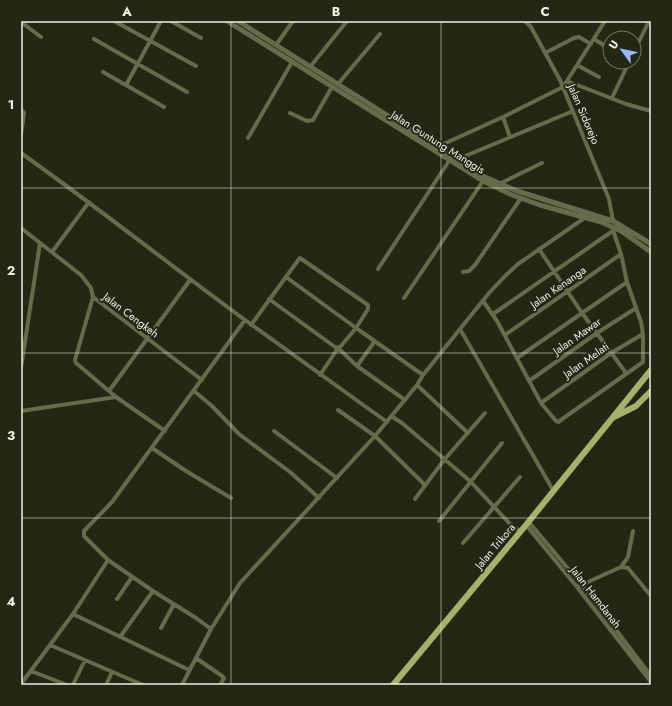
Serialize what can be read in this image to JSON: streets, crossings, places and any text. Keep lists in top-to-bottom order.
{
  "streets": {
    "main road": ["Jalan Trikora"],
    "street": [
      "Jalan Sidorejo",
      "Jalan Guntung Manggis",
      "Jalan Kenanga",
      "Jalan Cengkeh",
      "Jalan Mawar",
      "Jalan Melati",
      "Jalan Hamdanah"
    ]
  },
  "crossings": [
    ["Jalan Sidorejo", "Jalan Guntung Manggis"],
    ["Jalan Trikora", "Jalan Hamdanah"]
  ],
  "north": "top left",
  "grid": {
    "columns": ["A", "B", "C"],
    "rows": [
      "1",
      "2",
      "3",
      "4"
    ]
  }
}
